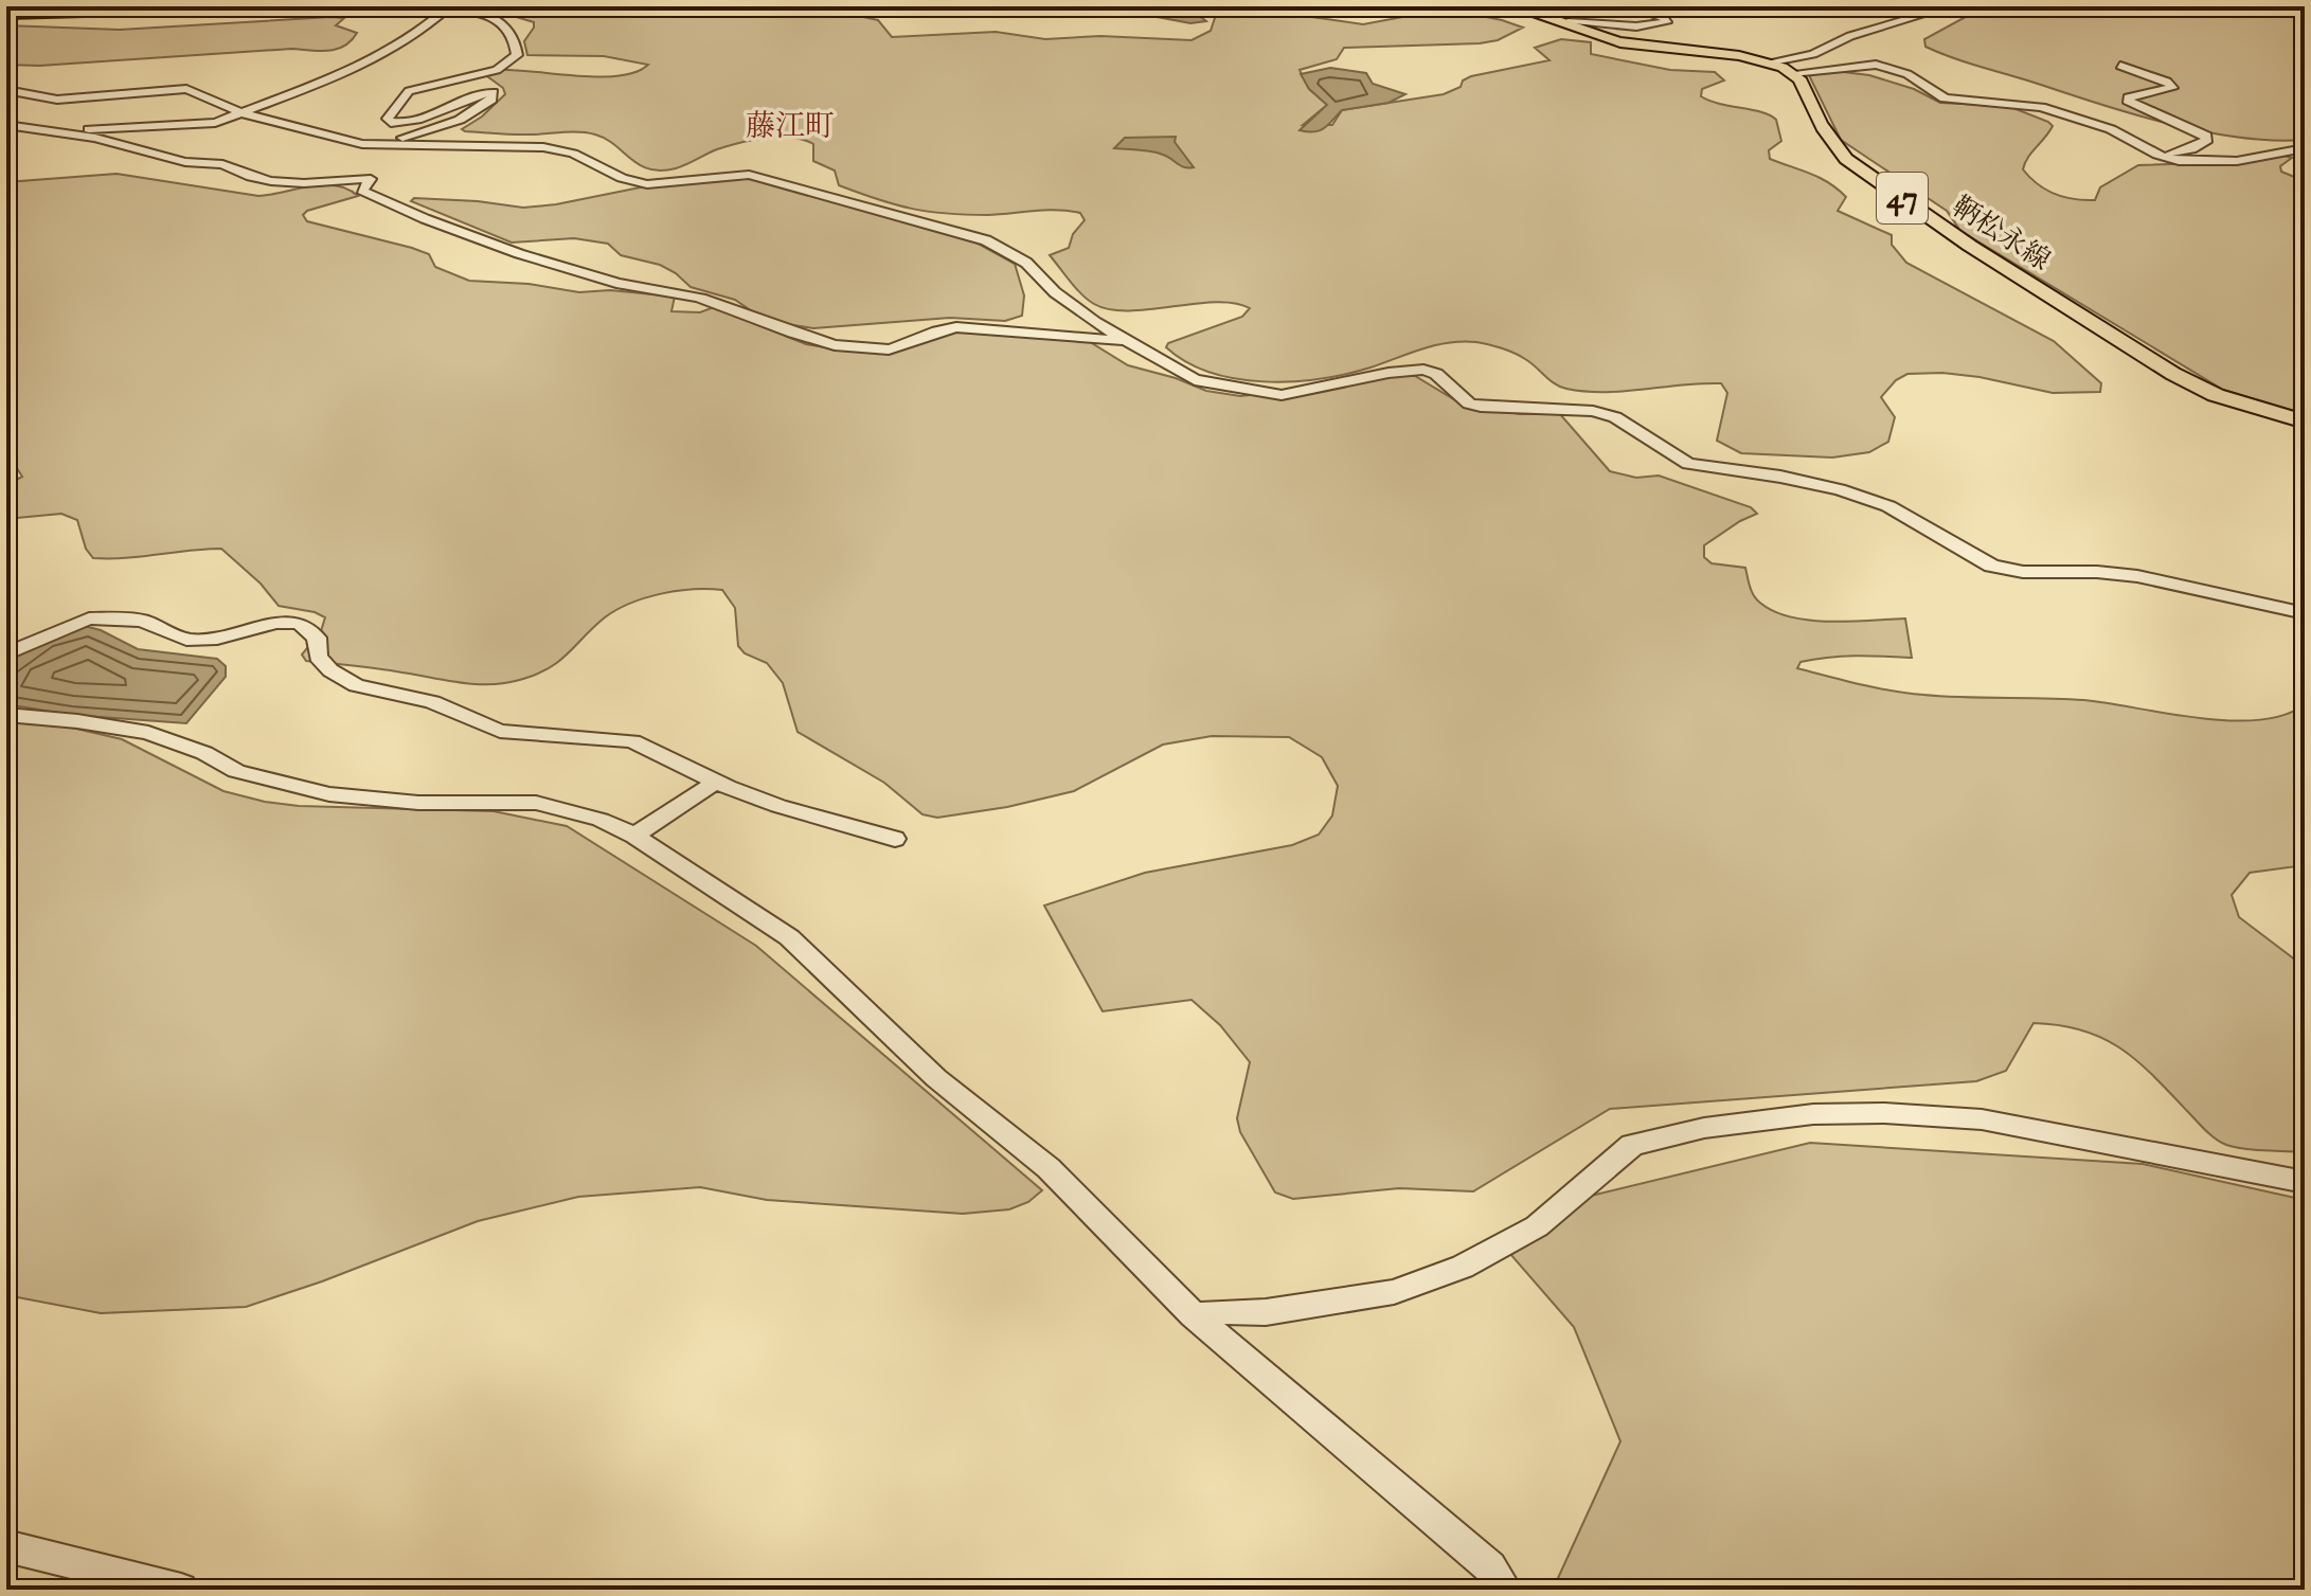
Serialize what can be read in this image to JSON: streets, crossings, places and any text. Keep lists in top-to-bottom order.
{
  "streets": {
    "main road": ["47", "鞆松永線"]
  },
  "districts": ["藤江町"]
}
